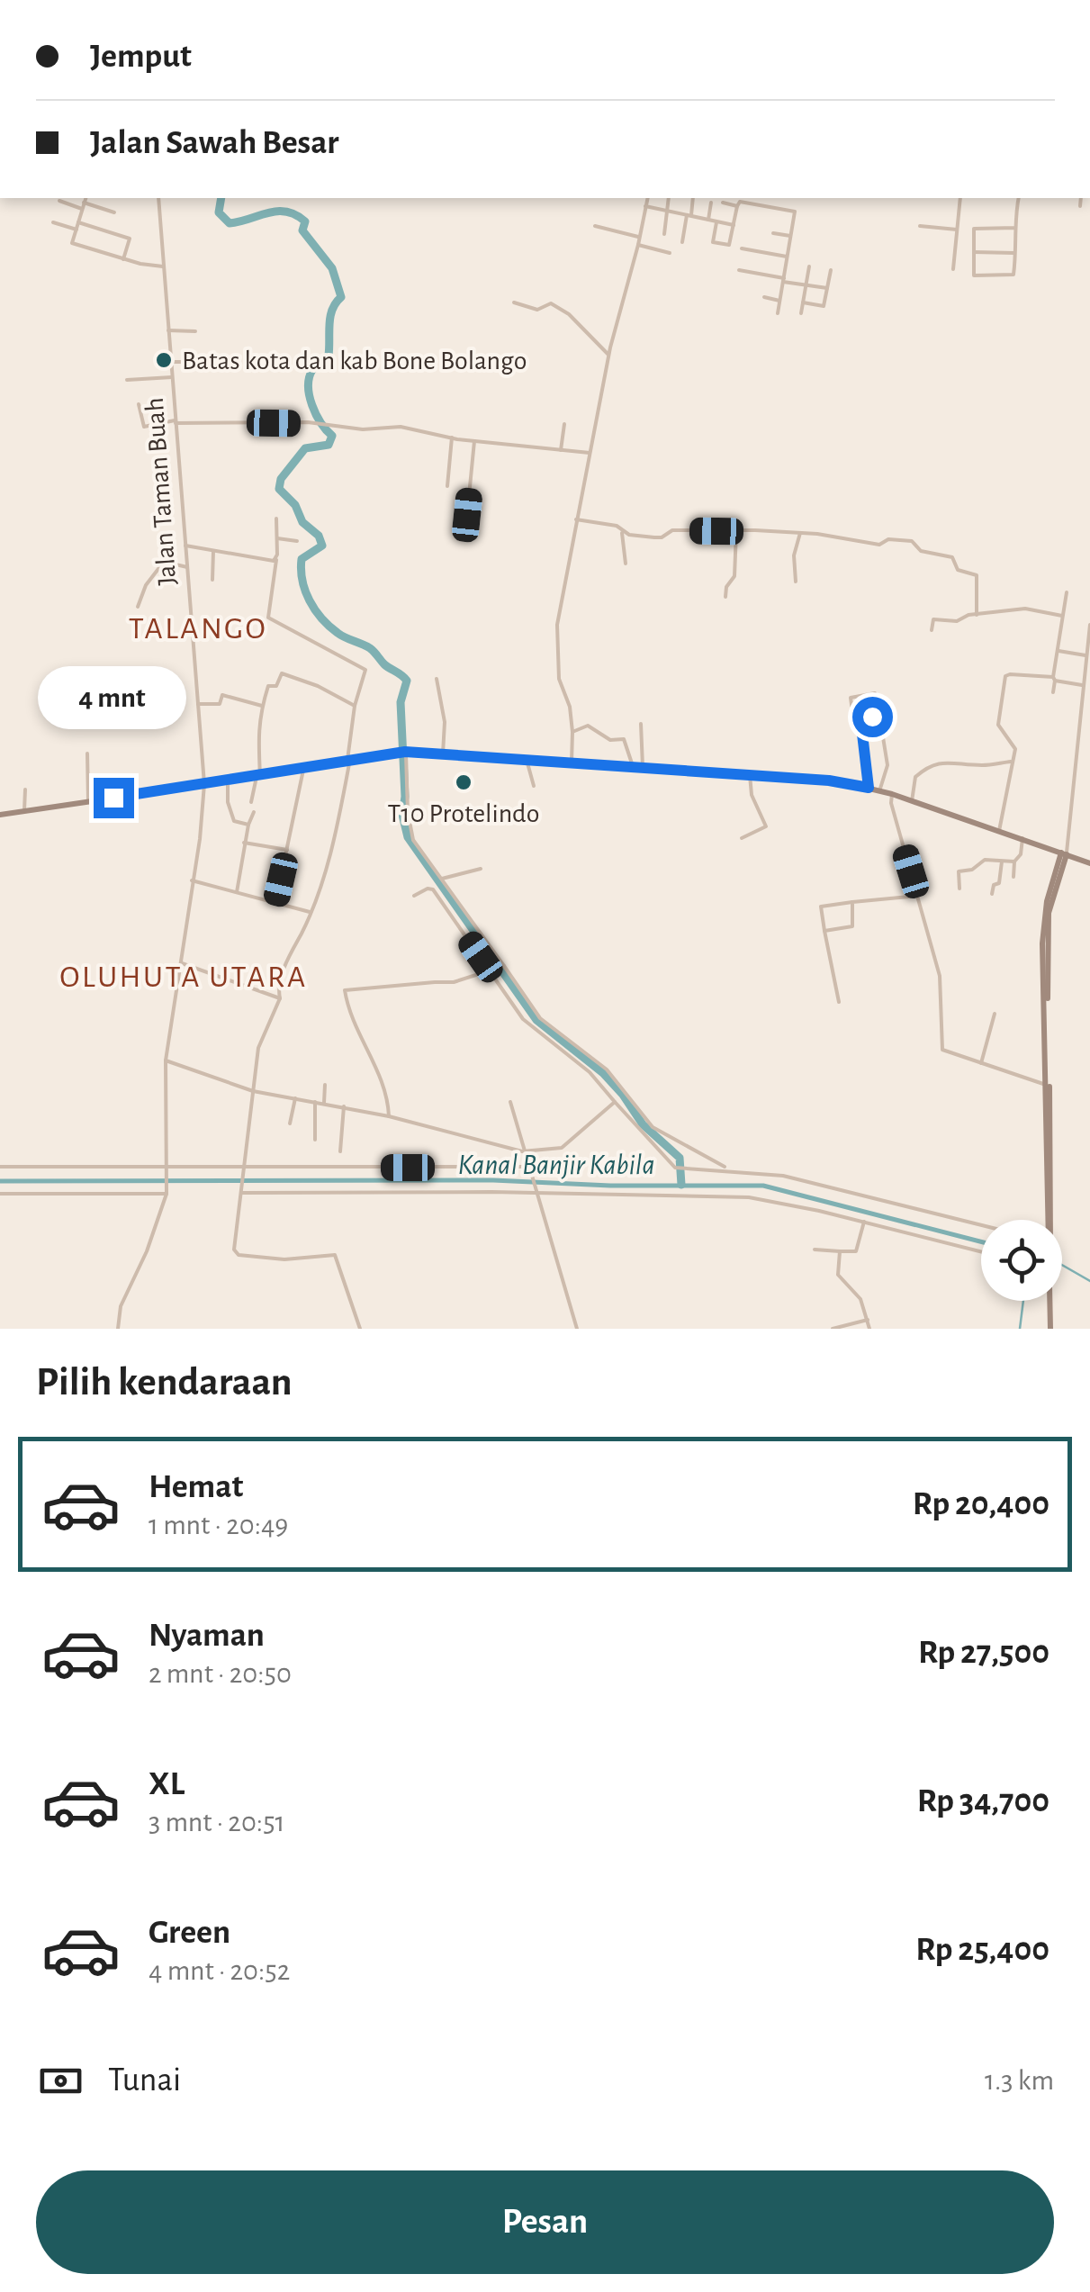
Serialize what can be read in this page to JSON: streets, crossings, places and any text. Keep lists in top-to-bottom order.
{
  "streets": {
    "street": ["Jalan Taman Buah"]
  },
  "districts": ["TALANGO", "OLUHUTA UTARA"],
  "water": ["Kanal Banjir Kabila"],
  "places": ["Batas kota dan kab Bone Bolango", "T10 Protelindo"],
  "page": {
    "banner": ["Jemput", "Jalan Sawah Besar"],
    "bubble": "4 mnt",
    "heading": "Pilih kendaraan",
    "list": [
      {
        "name": "Hemat",
        "note": "1 mnt · 20:49",
        "value": "Rp 20,400"
      },
      {
        "name": "Nyaman",
        "note": "2 mnt · 20:50",
        "value": "Rp 27,500"
      },
      {
        "name": "XL",
        "note": "3 mnt · 20:51",
        "value": "Rp 34,700"
      },
      {
        "name": "Green",
        "note": "4 mnt · 20:52",
        "value": "Rp 25,400"
      }
    ],
    "pay": ["Tunai", "1.3 km"],
    "buttons": "Pesan"
  }
}
